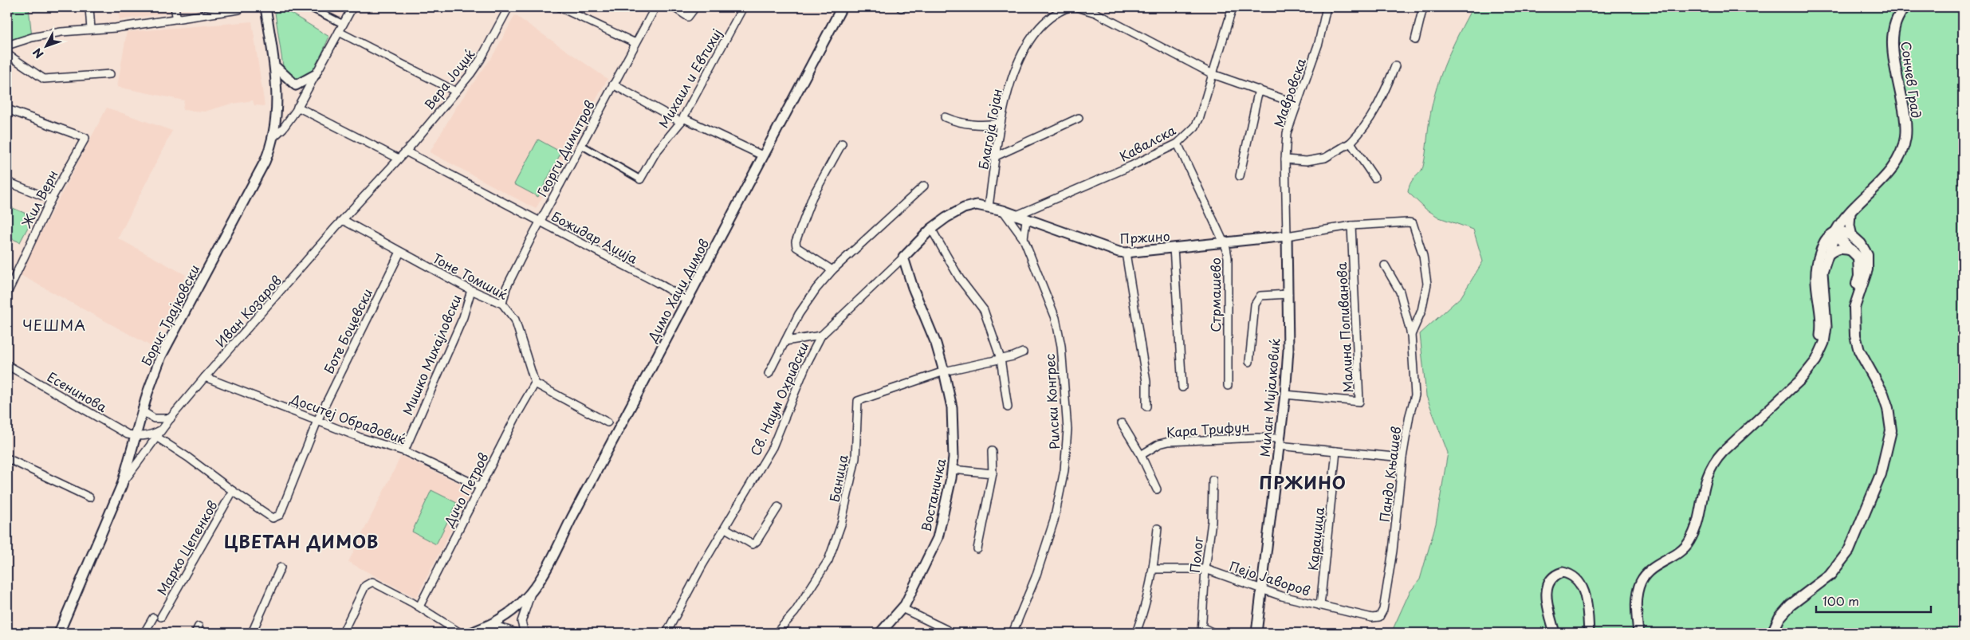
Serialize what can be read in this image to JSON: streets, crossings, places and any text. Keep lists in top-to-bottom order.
{
  "streets": {
    "main road": ["Сончев Град"],
    "street": [
      "Михаил и Евтихиј",
      "Вера Јоциќ",
      "Мавровска",
      "Благоја Гојан",
      "Кавалска",
      "Георги Димитров",
      "Жил Верн",
      "Божидар Аџија",
      "Пржино",
      "Тоне Томшиќ",
      "Димо Хаџи Димов",
      "Стрмашево",
      "Иван Козаров",
      "Борис Трајковски",
      "Малина Попиванова",
      "Боте Боцевски",
      "Мишко Михајловски",
      "Есенинова",
      "Милан Мијалковиќ",
      "Св. Наум Охридски",
      "Рилски Конгрес",
      "Доситеј Обрадовиќ",
      "Кара Трифун",
      "Пандо Књашев",
      "Баница",
      "Дичо Петров",
      "Востаничка",
      "Караџица",
      "Марко Цепенков",
      "Полог",
      "Пејо Јаворов"
    ]
  },
  "crossings": [
    ["Вера Јоциќ", "Божидар Аџија"],
    ["Вера Јоциќ", "Иван Козаров"],
    ["Мавровска", "Пржино"],
    ["Мавровска", "Милан Мијалковиќ"],
    ["Благоја Гојан", "Пржино"],
    ["Кавалска", "Пржино"],
    ["Кавалска", "Стрмашево"],
    ["Георги Димитров", "Божидар Аџија"],
    ["Георги Димитров", "Тоне Томшиќ"],
    ["Божидар Аџија", "Димо Хаџи Димов"],
    ["Пржино", "Стрмашево"],
    ["Пржино", "Малина Попиванова"],
    ["Пржино", "Милан Мијалковиќ"],
    ["Пржино", "Св. Наум Охридски"],
    ["Пржино", "Рилски Конгрес"],
    ["Пржино", "Пандо Књашев"],
    ["Пржино", "Востаничка"],
    ["Тоне Томшиќ", "Иван Козаров"],
    ["Тоне Томшиќ", "Боте Боцевски"],
    ["Тоне Томшиќ", "Мишко Михајловски"],
    ["Тоне Томшиќ", "Дичо Петров"],
    ["Иван Козаров", "Борис Трајковски"],
    ["Иван Козаров", "Доситеј Обрадовиќ"],
    ["Иван Козаров", "Марко Цепенков"],
    ["Борис Трајковски", "Есенинова"],
    ["Малина Попиванова", "Милан Мијалковиќ"],
    ["Боте Боцевски", "Доситеј Обрадовиќ"],
    ["Боте Боцевски", "Марко Цепенков"],
    ["Мишко Михајловски", "Доситеј Обрадовиќ"],
    ["Милан Мијалковиќ", "Кара Трифун"],
    ["Милан Мијалковиќ", "Пејо Јаворов"],
    ["Св. Наум Охридски", "Востаничка"],
    ["Доситеј Обрадовиќ", "Дичо Петров"],
    ["Кара Трифун", "Пандо Књашев"],
    ["Кара Трифун", "Караџица"],
    ["Пандо Књашев", "Пејо Јаворов"],
    ["Баница", "Востаничка"],
    ["Караџица", "Пејо Јаворов"],
    ["Полог", "Пејо Јаворов"]
  ],
  "districts": ["ЧЕШМА", "ПРЖИНО", "ЦВЕТАН ДИМОВ"],
  "scale_bar": "100 m",
  "north": "bottom left"
}
